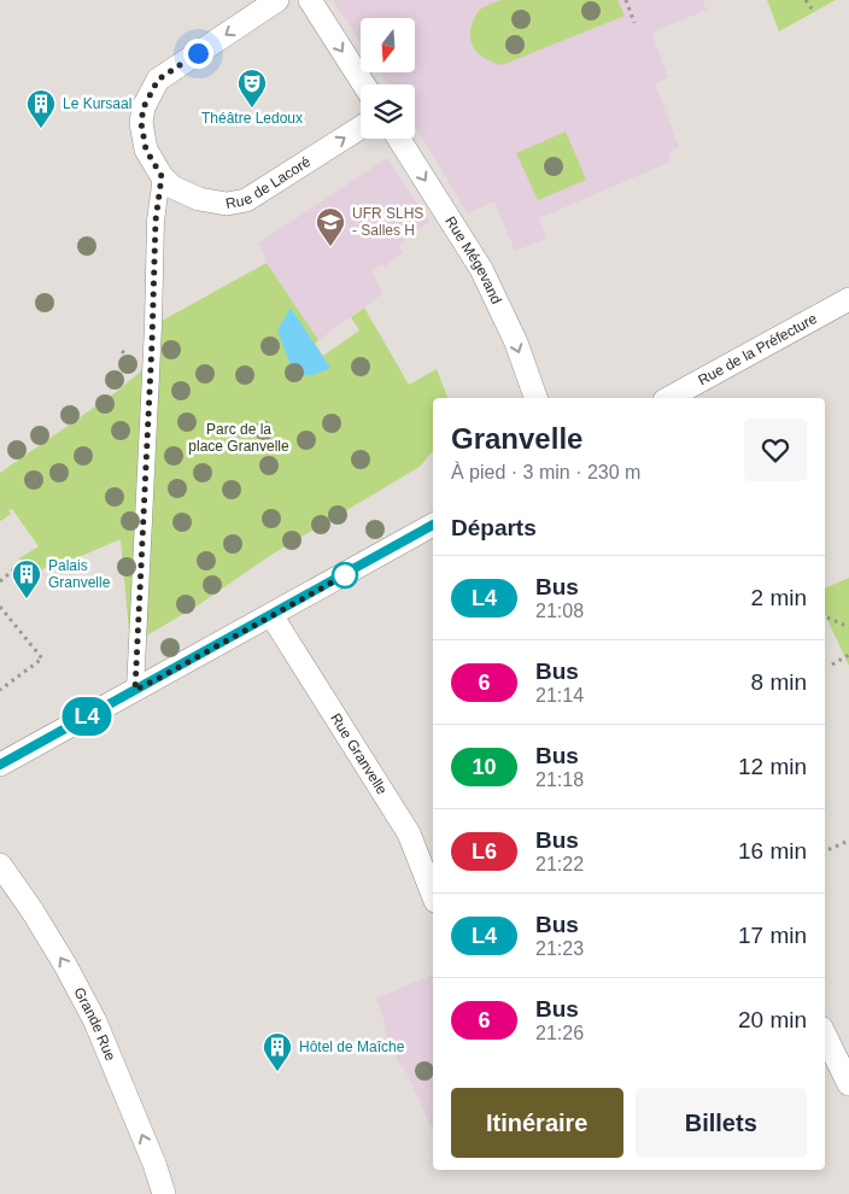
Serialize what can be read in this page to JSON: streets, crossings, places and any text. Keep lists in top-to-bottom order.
{
  "streets": {
    "street": [
      "Rue de Lacoré",
      "Rue Mégevand",
      "Rue de la Préfecture",
      "Rue Granvelle",
      "Grande Rue"
    ]
  },
  "one_way": ["Rue de Lacoré", "Rue Mégevand", "Grande Rue"],
  "parks": ["Parc de la place Granvelle"],
  "places": {
    "theatre": ["Théâtre Ledoux"],
    "building": ["Le Kursaal", "Palais Granvelle", "Hôtel de Maîche"],
    "school or university": ["UFR SLHS - Salles H"]
  },
  "lines": ["bus line L4"],
  "north": "bottom",
  "page": {
    "on_map": "L4",
    "heading": [
      ["Granvelle", "À pied · 3 min · 230 m"],
      "Départs"
    ],
    "list": [
      {
        "mark": "L4",
        "name": "Bus",
        "note": "21:08",
        "value": "2 min"
      },
      {
        "mark": "6",
        "name": "Bus",
        "note": "21:14",
        "value": "8 min"
      },
      {
        "mark": "10",
        "name": "Bus",
        "note": "21:18",
        "value": "12 min"
      },
      {
        "mark": "L6",
        "name": "Bus",
        "note": "21:22",
        "value": "16 min"
      },
      {
        "mark": "L4",
        "name": "Bus",
        "note": "21:23",
        "value": "17 min"
      },
      {
        "mark": "6",
        "name": "Bus",
        "note": "21:26",
        "value": "20 min"
      }
    ],
    "buttons": ["Itinéraire", "Billets"]
  }
}
